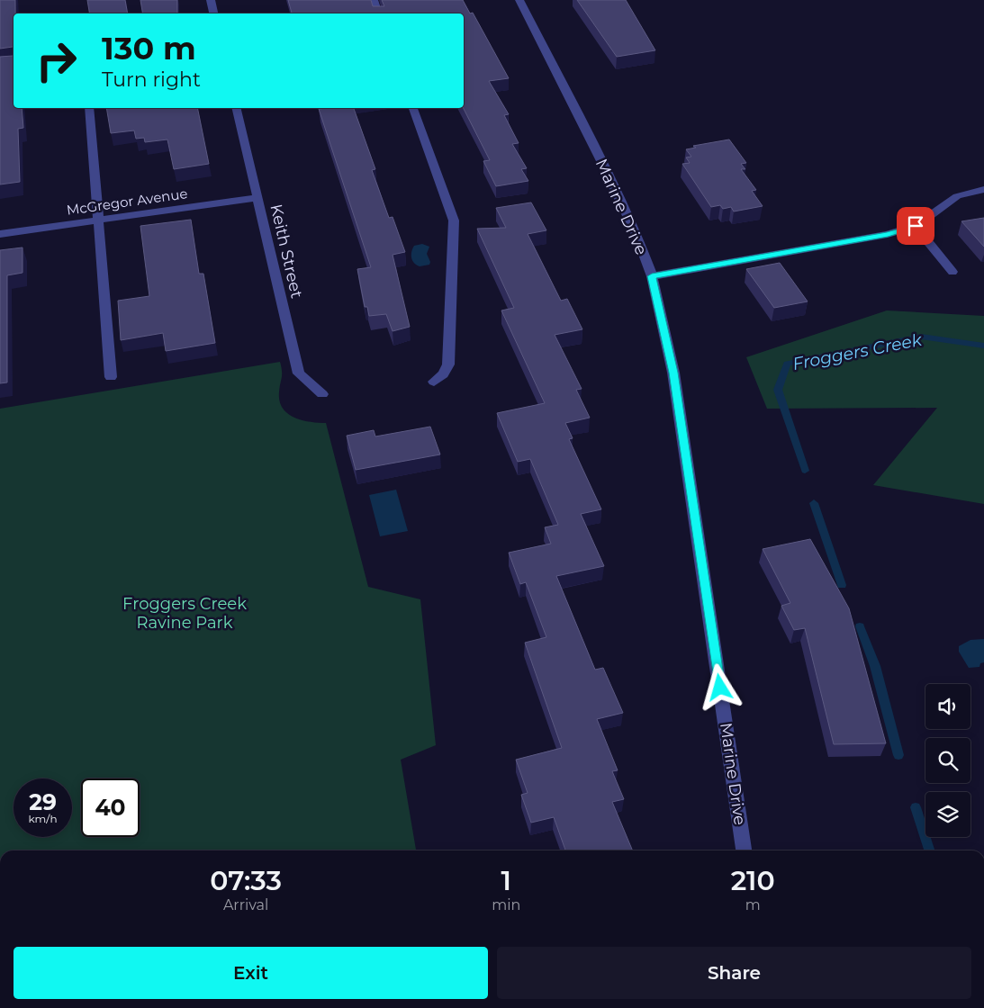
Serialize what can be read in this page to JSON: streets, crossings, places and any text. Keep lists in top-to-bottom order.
{
  "streets": {
    "street": ["McGregor Avenue", "Marine Drive", "Keith Street"]
  },
  "crossings": [
    ["McGregor Avenue", "Keith Street"]
  ],
  "water": ["Froggers Creek"],
  "parks": ["Froggers Creek Ravine Park"],
  "page": {
    "turn": ["130 m", "Turn right"],
    "speed": "29 km/h",
    "limit": "40",
    "eta": [
      "07:33",
      "Arrival",
      "1",
      "min",
      "210",
      "m"
    ],
    "buttons": ["Exit", "Share"]
  }
}
